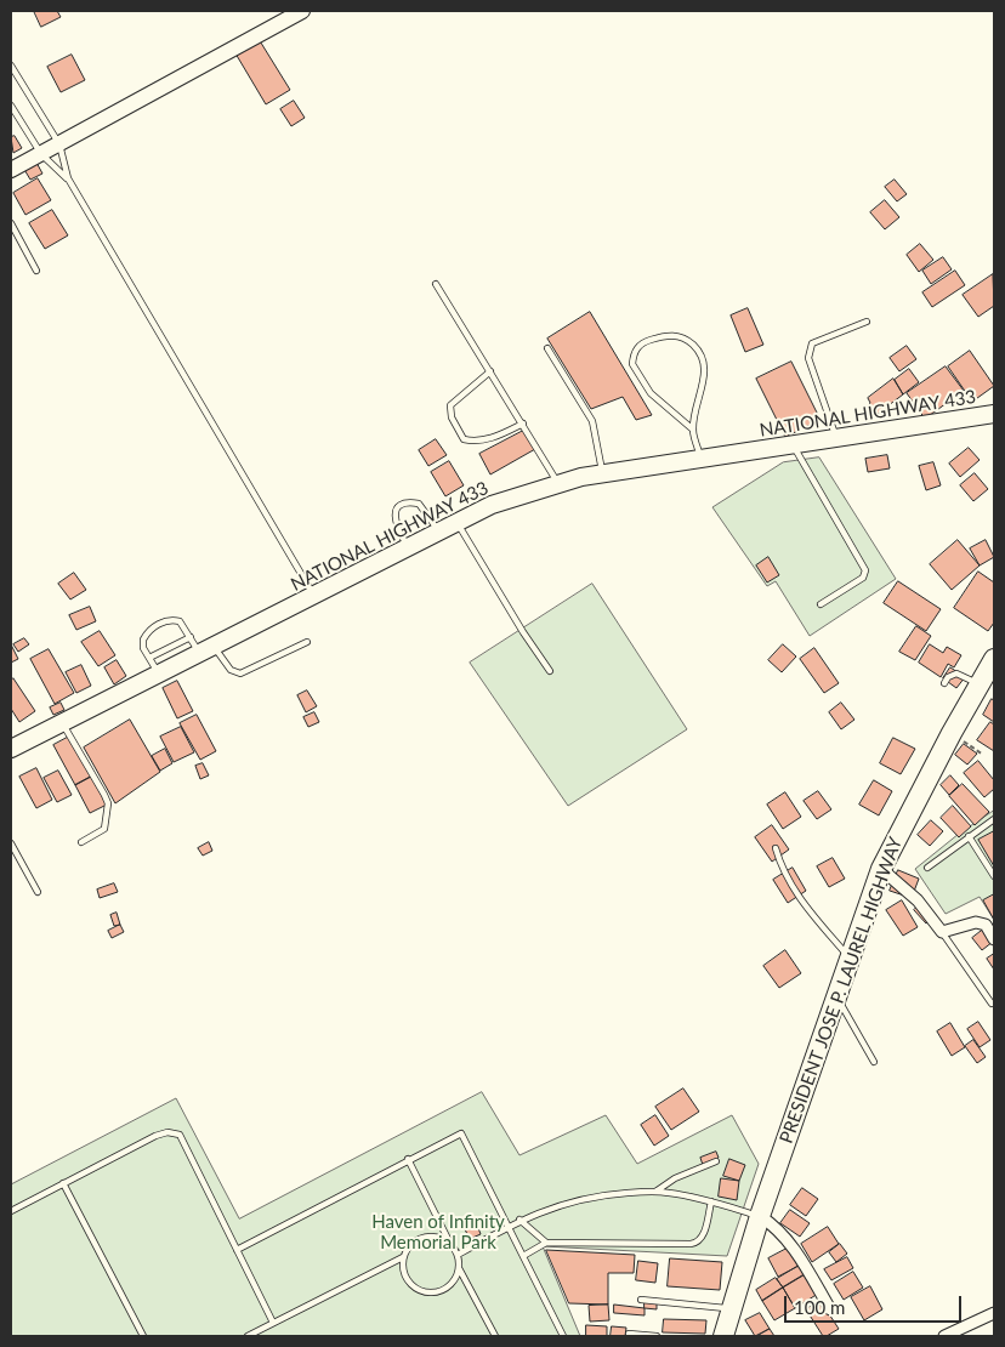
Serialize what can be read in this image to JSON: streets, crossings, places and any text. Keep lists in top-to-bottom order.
{
  "streets": {
    "highway": ["PRESIDENT JOSE P. LAUREL HIGHWAY"],
    "main road": ["NATIONAL HIGHWAY 433"]
  },
  "parks": ["Haven of Infinity Memorial Park"],
  "scale_bar": "100 m"
}
